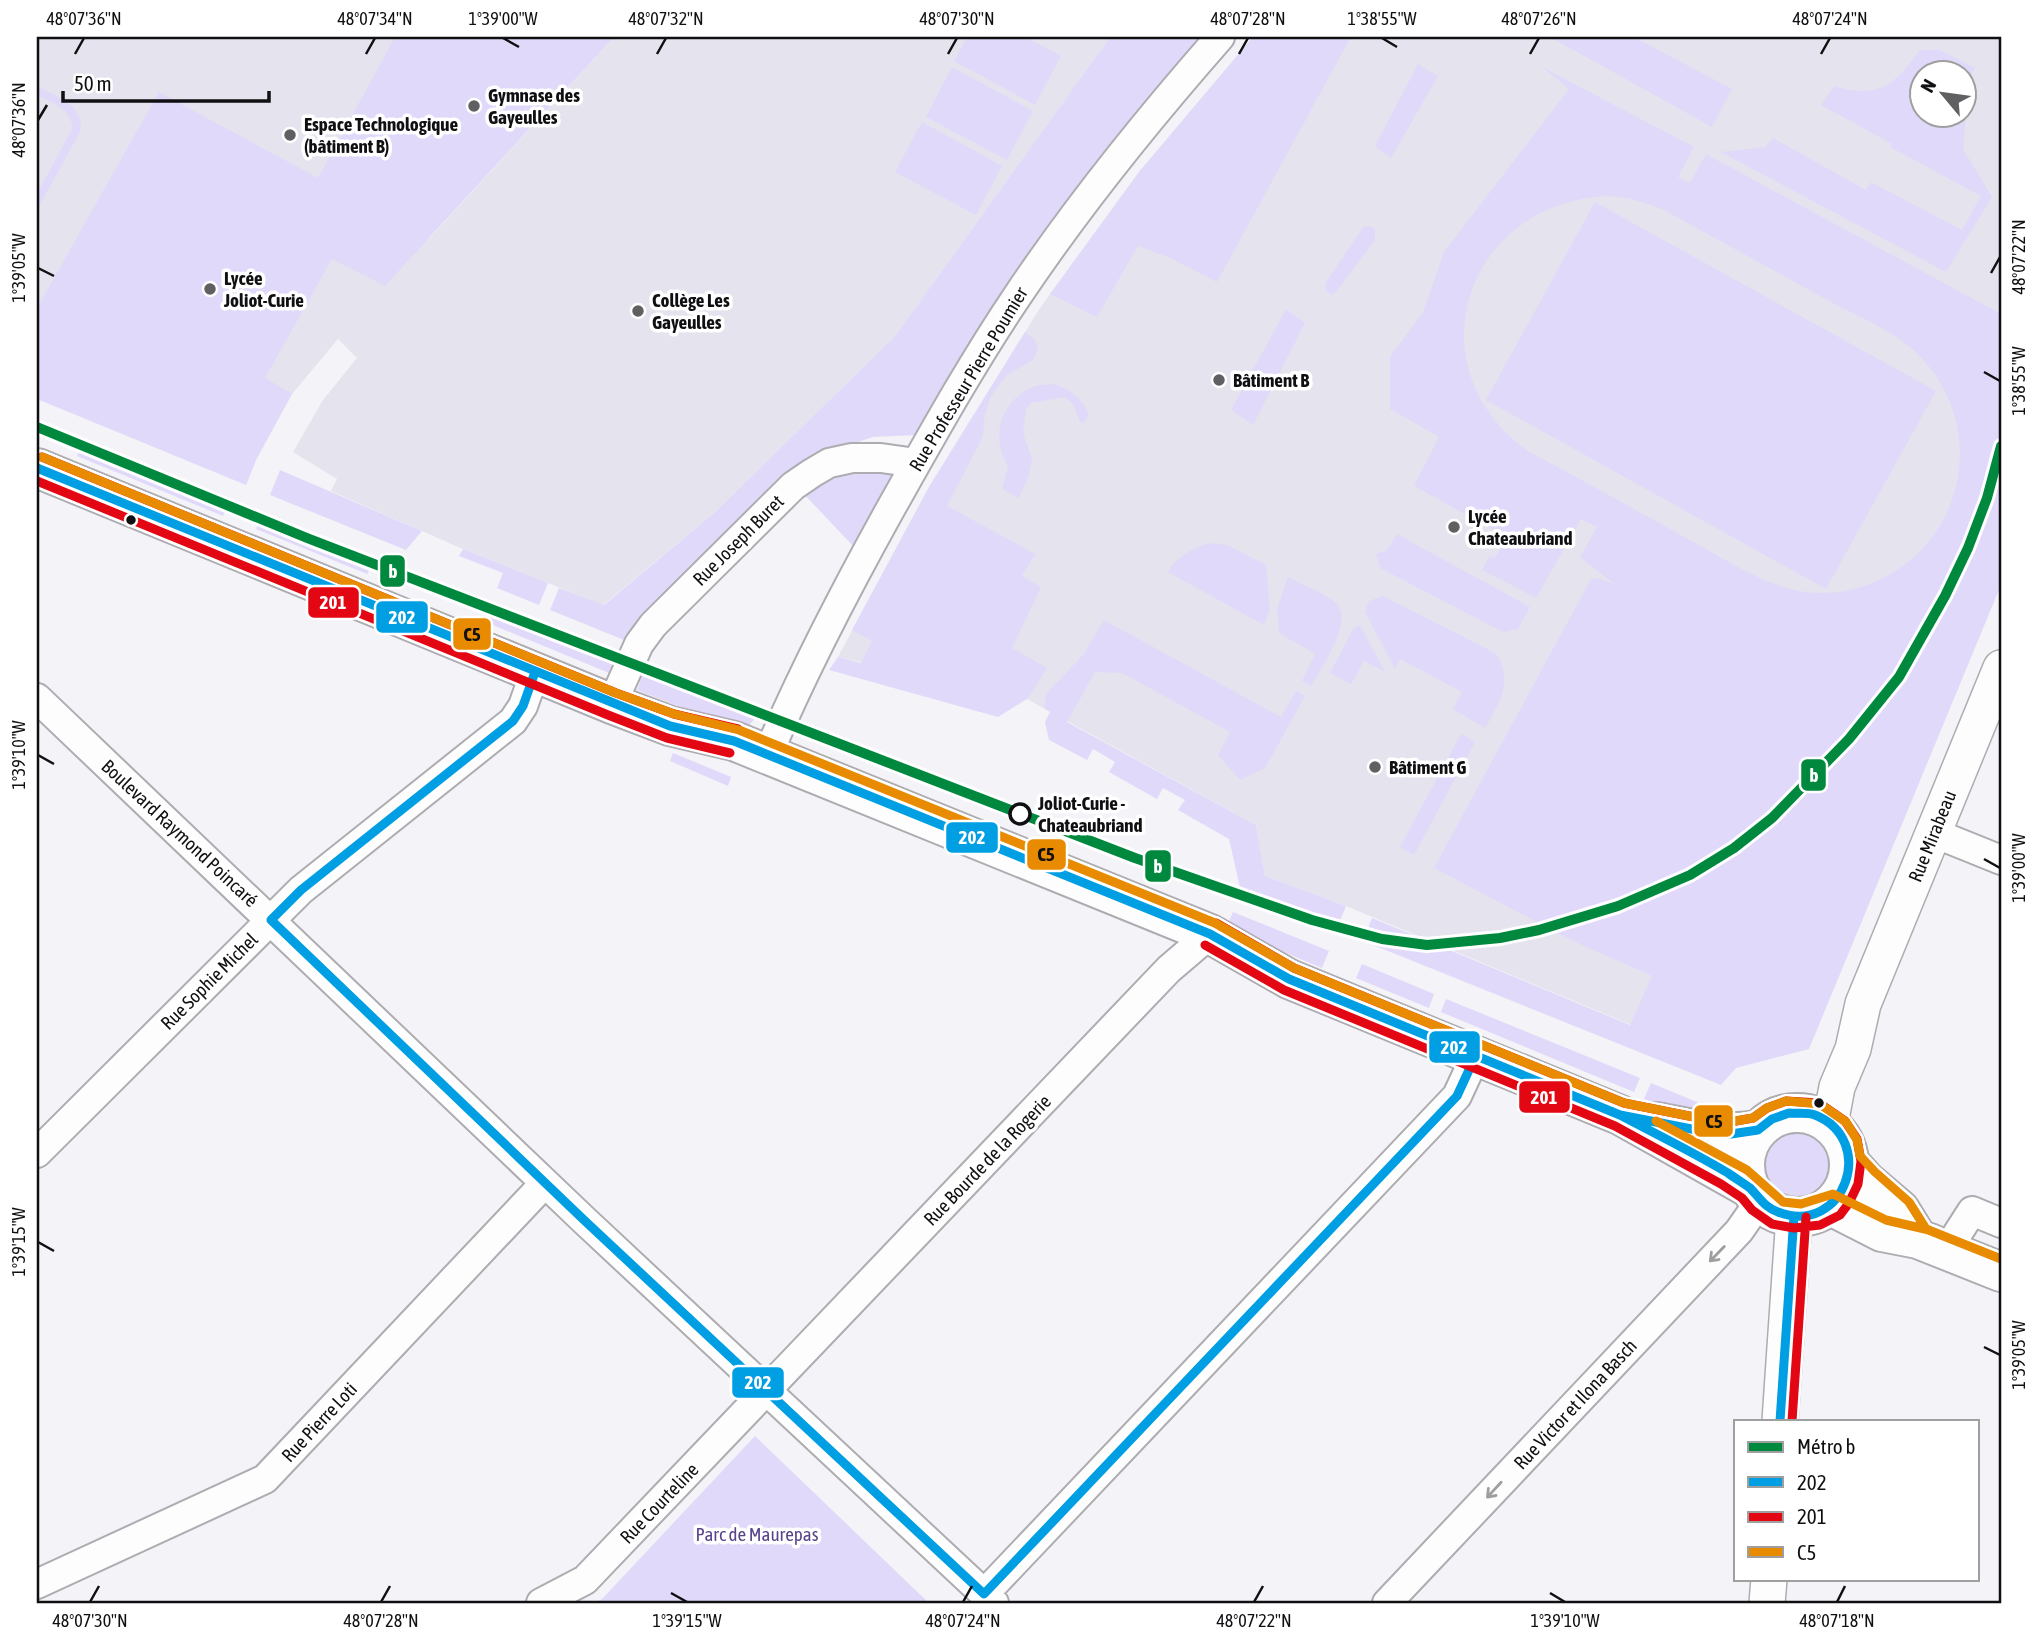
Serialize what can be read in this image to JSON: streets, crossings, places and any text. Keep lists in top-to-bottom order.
{
  "streets": {
    "street": [
      "Rue Professeur Pierre Poumier",
      "Rue Joseph Buret",
      "Boulevard Raymond Poincaré",
      "Rue Mirabeau",
      "Rue Sophie Michel",
      "Rue Bourde de la Rogerie",
      "Rue Victor et Ilona Basch",
      "Rue Pierre Loti",
      "Rue Courteline"
    ]
  },
  "crossings": [
    ["Rue Professeur Pierre Poumier", "Rue Joseph Buret"],
    ["Boulevard Raymond Poincaré", "Rue Sophie Michel"],
    ["Boulevard Raymond Poincaré", "Rue Bourde de la Rogerie"],
    ["Boulevard Raymond Poincaré", "Rue Pierre Loti"],
    ["Boulevard Raymond Poincaré", "Rue Courteline"],
    ["Rue Mirabeau", "Rue Victor et Ilona Basch"],
    ["Rue Bourde de la Rogerie", "Rue Courteline"]
  ],
  "one_way": ["Rue Victor et Ilona Basch"],
  "parks": ["Parc de Maurepas"],
  "places": [
    "Gymnase des Gayeulles",
    "Espace Technologique (bâtiment B)",
    "Lycée Joliot-Curie",
    "Collège Les Gayeulles",
    "Bâtiment B",
    "Lycée Chateaubriand",
    "Bâtiment G",
    "Joliot-Curie - Chateaubriand"
  ],
  "lines": [
    "metro line b",
    "transit line 201",
    "transit line C5",
    "transit line 202"
  ],
  "legend": [
    "Métro b",
    "202",
    "201",
    "C5"
  ],
  "scale_bar": "50 m",
  "north": "top left",
  "coordinates": [
    "48°07'36\"N",
    "48°07'34\"N",
    "1°39'00\"W",
    "48°07'32\"N",
    "48°07'30\"N",
    "48°07'28\"N",
    "1°38'55\"W",
    "48°07'26\"N",
    "48°07'24\"N",
    "48°07'22\"N",
    "1°39'05\"W",
    "1°39'10\"W",
    "1°39'15\"W",
    "48°07'18\"N"
  ]
}
